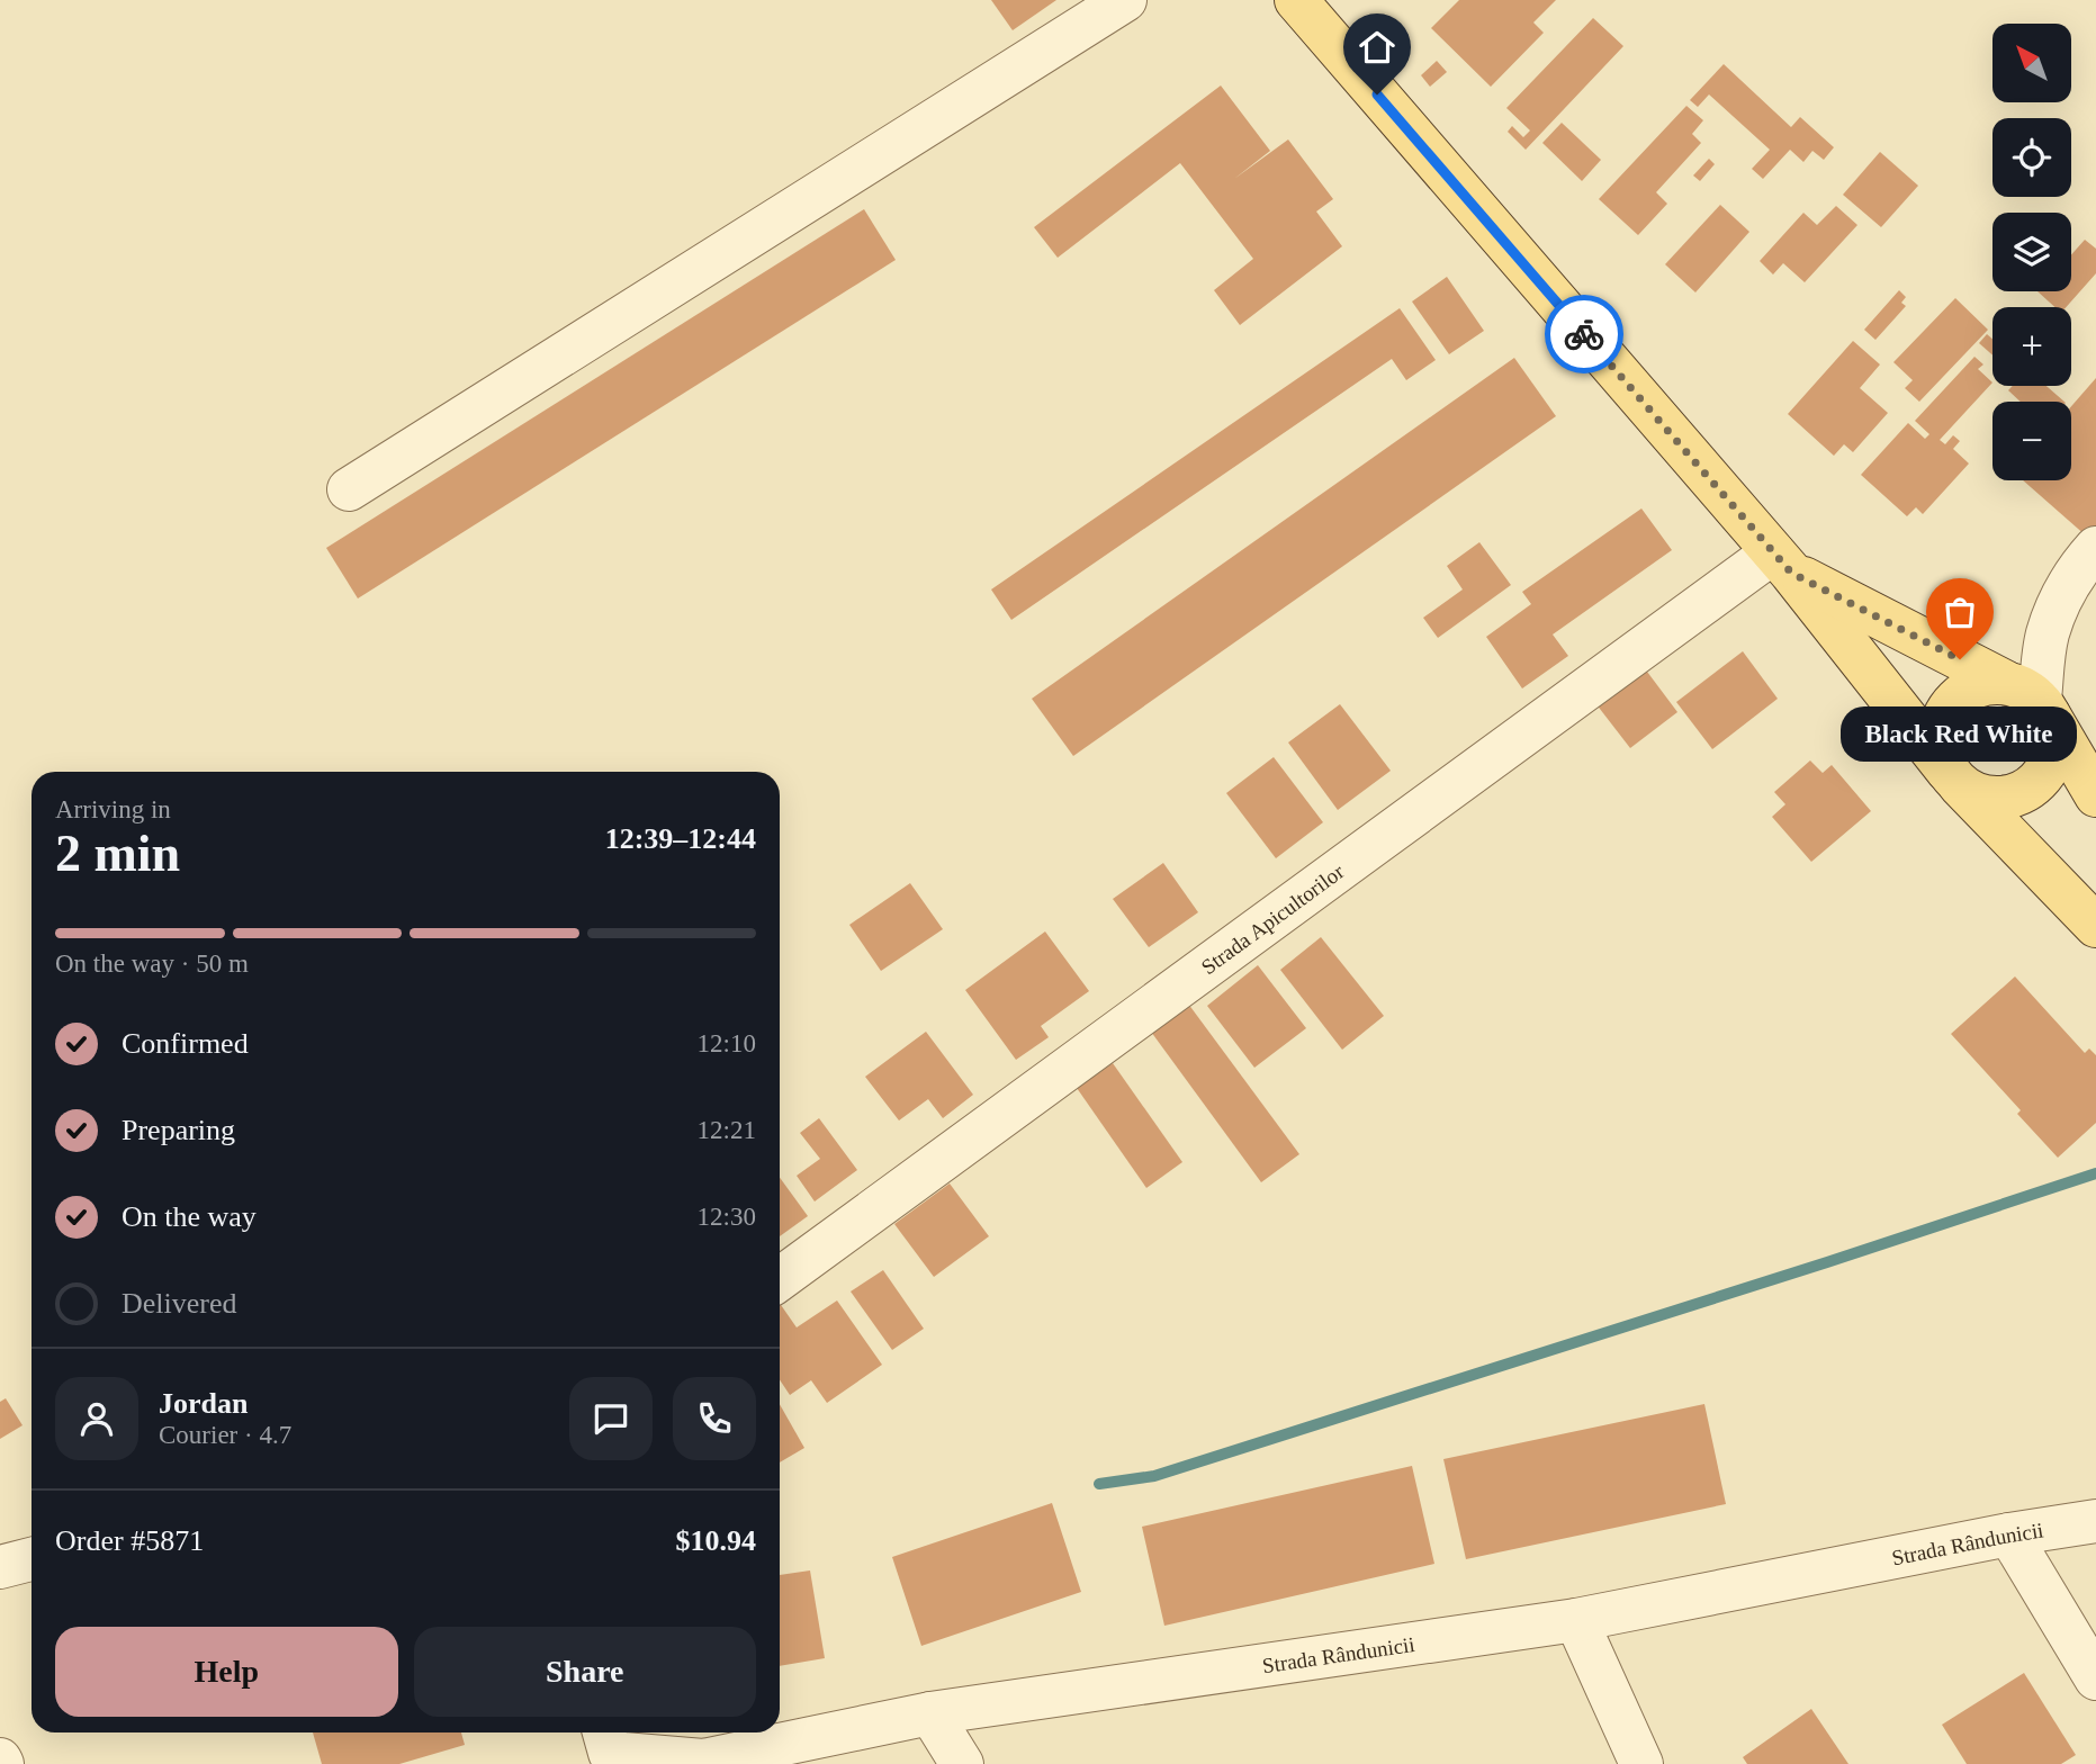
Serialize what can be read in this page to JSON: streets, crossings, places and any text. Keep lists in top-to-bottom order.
{
  "streets": {
    "street": ["Strada Apicultorilor", "Strada Rândunicii"]
  },
  "places": ["Black Red White"],
  "north": "top left",
  "page": {
    "map_buttons": ["+", "−"],
    "bubble": "Black Red White",
    "heading": ["2 min", "Arriving in", "12:39–12:44"],
    "panel": [
      "Jordan",
      "Courier · 4.7",
      "Order #5871",
      "$10.94"
    ],
    "bar": "On the way · 50 m",
    "list": [
      ["Confirmed", "12:10"],
      ["Preparing", "12:21"],
      ["On the way", "12:30"],
      "Delivered"
    ],
    "buttons": ["Help", "Share"]
  }
}
